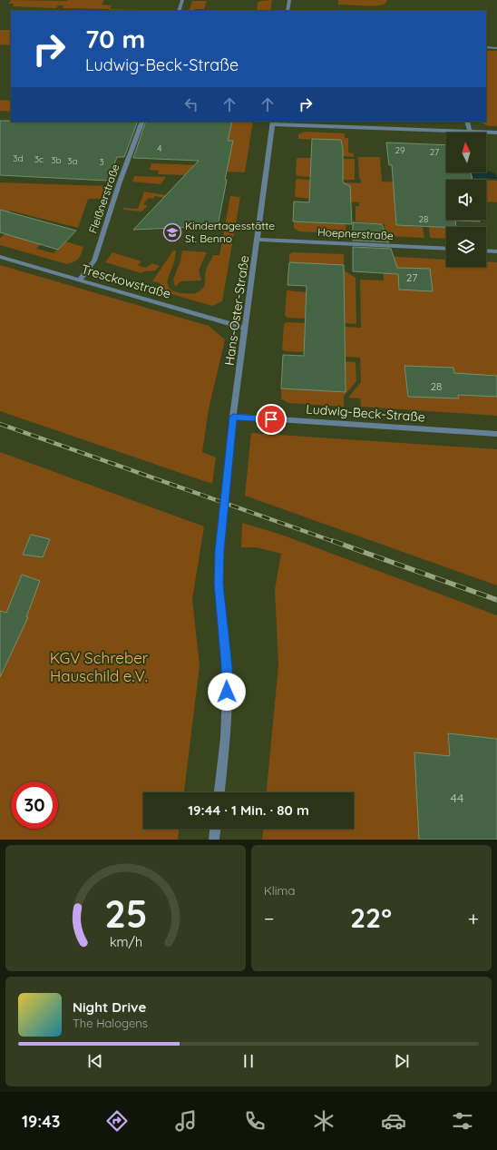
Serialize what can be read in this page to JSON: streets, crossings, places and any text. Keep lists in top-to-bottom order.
{
  "streets": {
    "street": [
      "Fleißnerstraße",
      "Hoepnerstraße",
      "Tresckowstraße",
      "Hans-Oster-Straße",
      "Ludwig-Beck-Straße"
    ]
  },
  "crossings": [
    ["Fleißnerstraße", "Tresckowstraße"],
    ["Hoepnerstraße", "Hans-Oster-Straße"],
    ["Tresckowstraße", "Hans-Oster-Straße"],
    ["Hans-Oster-Straße", "Ludwig-Beck-Straße"]
  ],
  "parks": ["KGV Schreber Hauschild e.V."],
  "places": {
    "school or university": ["Kindertagesstätte St. Benno"]
  },
  "house_numbers": [
    "4",
    "29",
    "27",
    "3d",
    "3c",
    "3b",
    "3a",
    "3",
    "28",
    "27",
    "28",
    "44"
  ],
  "north": "top",
  "page": {
    "turn": ["70 m", "Ludwig-Beck-Straße"],
    "limit": "30",
    "trip": "19:44 · 1 Min. · 80 m",
    "tile": "Klima",
    "heat": ["−", "22°", "+"],
    "song": ["Night Drive", "The Halogens"],
    "tabs": "19:43",
    "gauge": ["25", "km/h"]
  }
}
